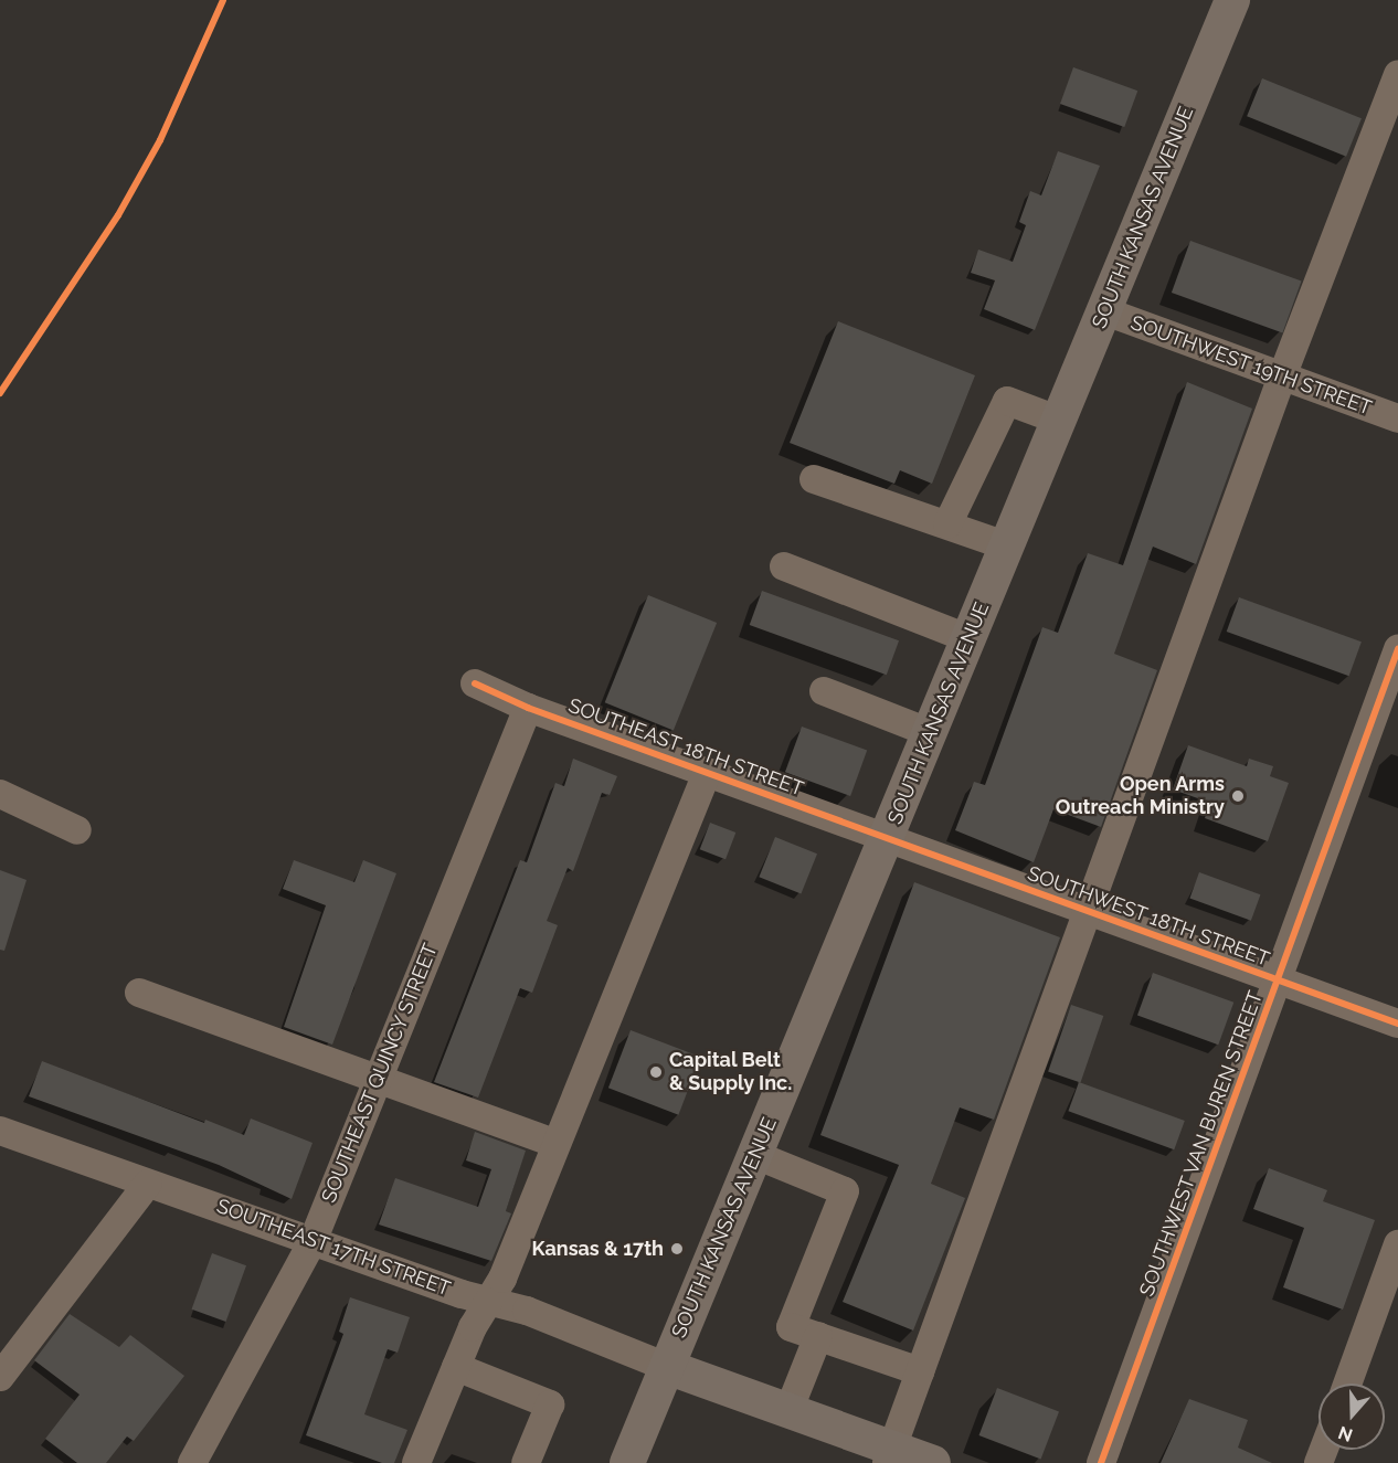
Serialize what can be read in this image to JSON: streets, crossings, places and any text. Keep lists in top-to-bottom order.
{
  "streets": {
    "main road": ["SOUTH KANSAS AVENUE"],
    "street": [
      "SOUTHWEST 19TH STREET",
      "SOUTHEAST 18TH STREET",
      "SOUTHWEST 18TH STREET",
      "SOUTHEAST QUINCY STREET",
      "SOUTHWEST VAN BUREN STREET",
      "SOUTHEAST 17TH STREET"
    ]
  },
  "crossings": [
    ["SOUTH KANSAS AVENUE", "SOUTHWEST 19TH STREET"],
    ["SOUTH KANSAS AVENUE", "SOUTHEAST 18TH STREET"],
    ["SOUTH KANSAS AVENUE", "SOUTHWEST 18TH STREET"],
    ["SOUTH KANSAS AVENUE", "SOUTHEAST 17TH STREET"],
    ["SOUTHEAST 18TH STREET", "SOUTHWEST 18TH STREET"],
    ["SOUTHEAST 18TH STREET", "SOUTHEAST QUINCY STREET"],
    ["SOUTHWEST 18TH STREET", "SOUTHWEST VAN BUREN STREET"],
    ["SOUTHEAST QUINCY STREET", "SOUTHEAST 17TH STREET"]
  ],
  "places": ["Open Arms Outreach Ministry", "Capital Belt & Supply Inc.", "Kansas & 17th"],
  "north": "bottom"
}
